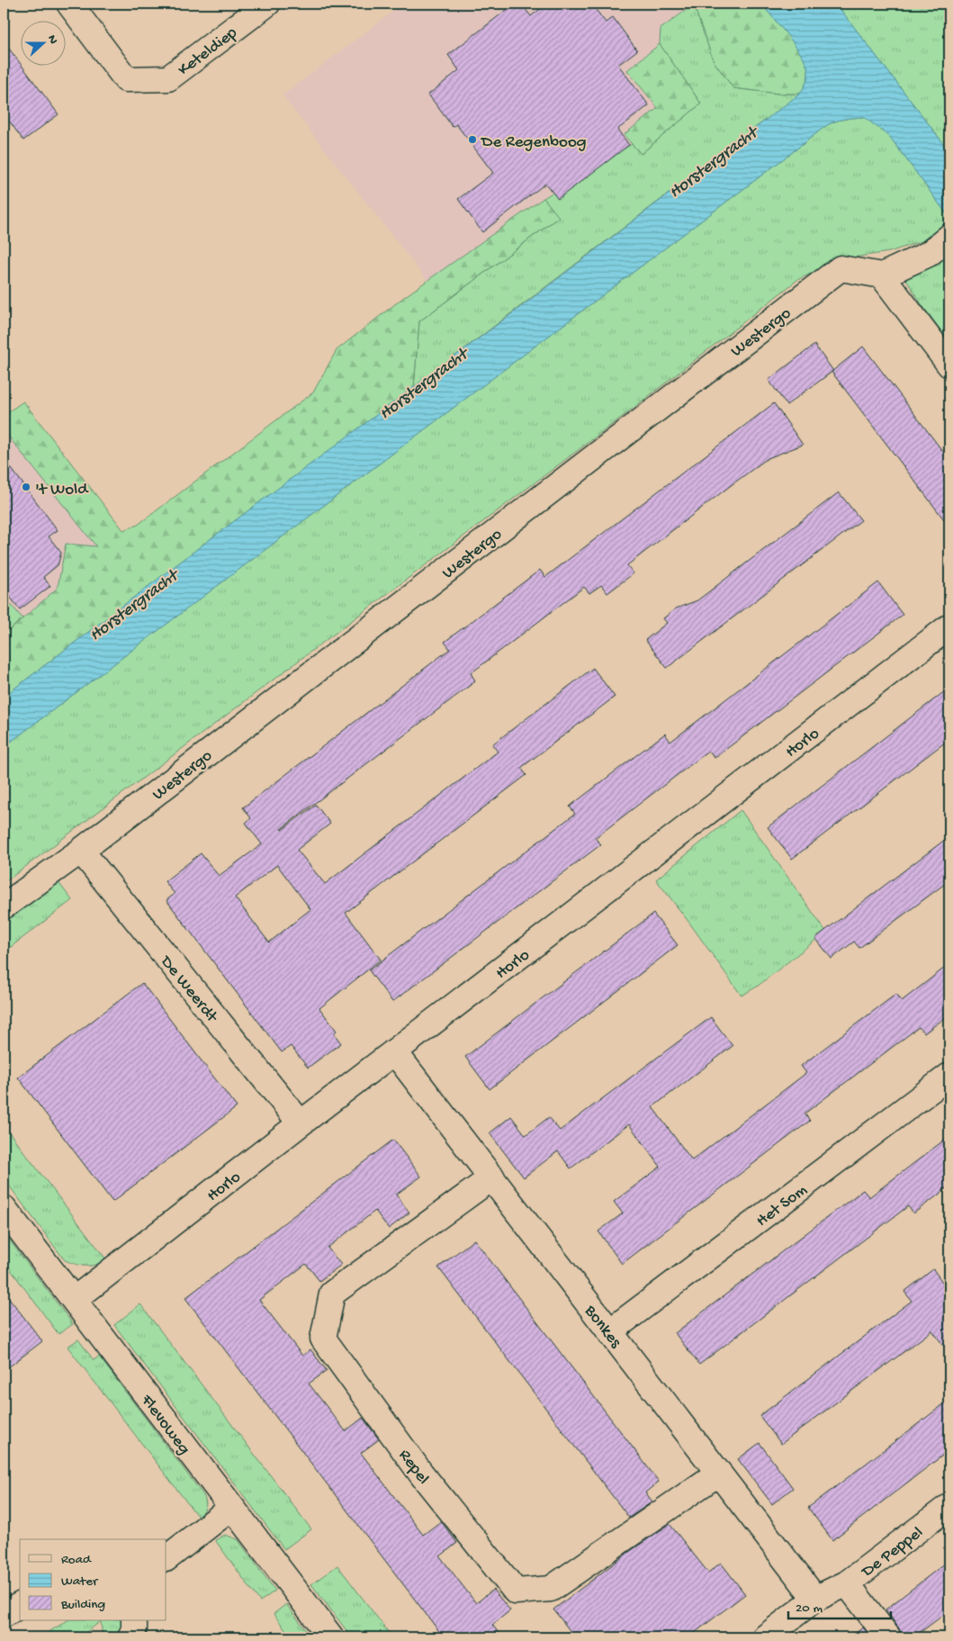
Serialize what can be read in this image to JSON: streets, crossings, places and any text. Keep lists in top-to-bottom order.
{
  "streets": {
    "street": [
      "Keteldiep",
      "Westergo",
      "Horlo",
      "De Weerdt",
      "Het Som",
      "Bonkes",
      "Flevoweg",
      "Repel",
      "De Peppel"
    ]
  },
  "crossings": [
    ["Westergo", "De Weerdt"],
    ["Horlo", "De Weerdt"],
    ["Horlo", "Bonkes"],
    ["Horlo", "Flevoweg"],
    ["Het Som", "Bonkes"],
    ["Bonkes", "Repel"],
    ["Bonkes", "De Peppel"]
  ],
  "water": ["Horstergracht"],
  "places": ["De Regenboog", "'t Wold"],
  "legend": ["Road", "Water", "Building"],
  "scale_bar": "20 m",
  "north": "right"
}
